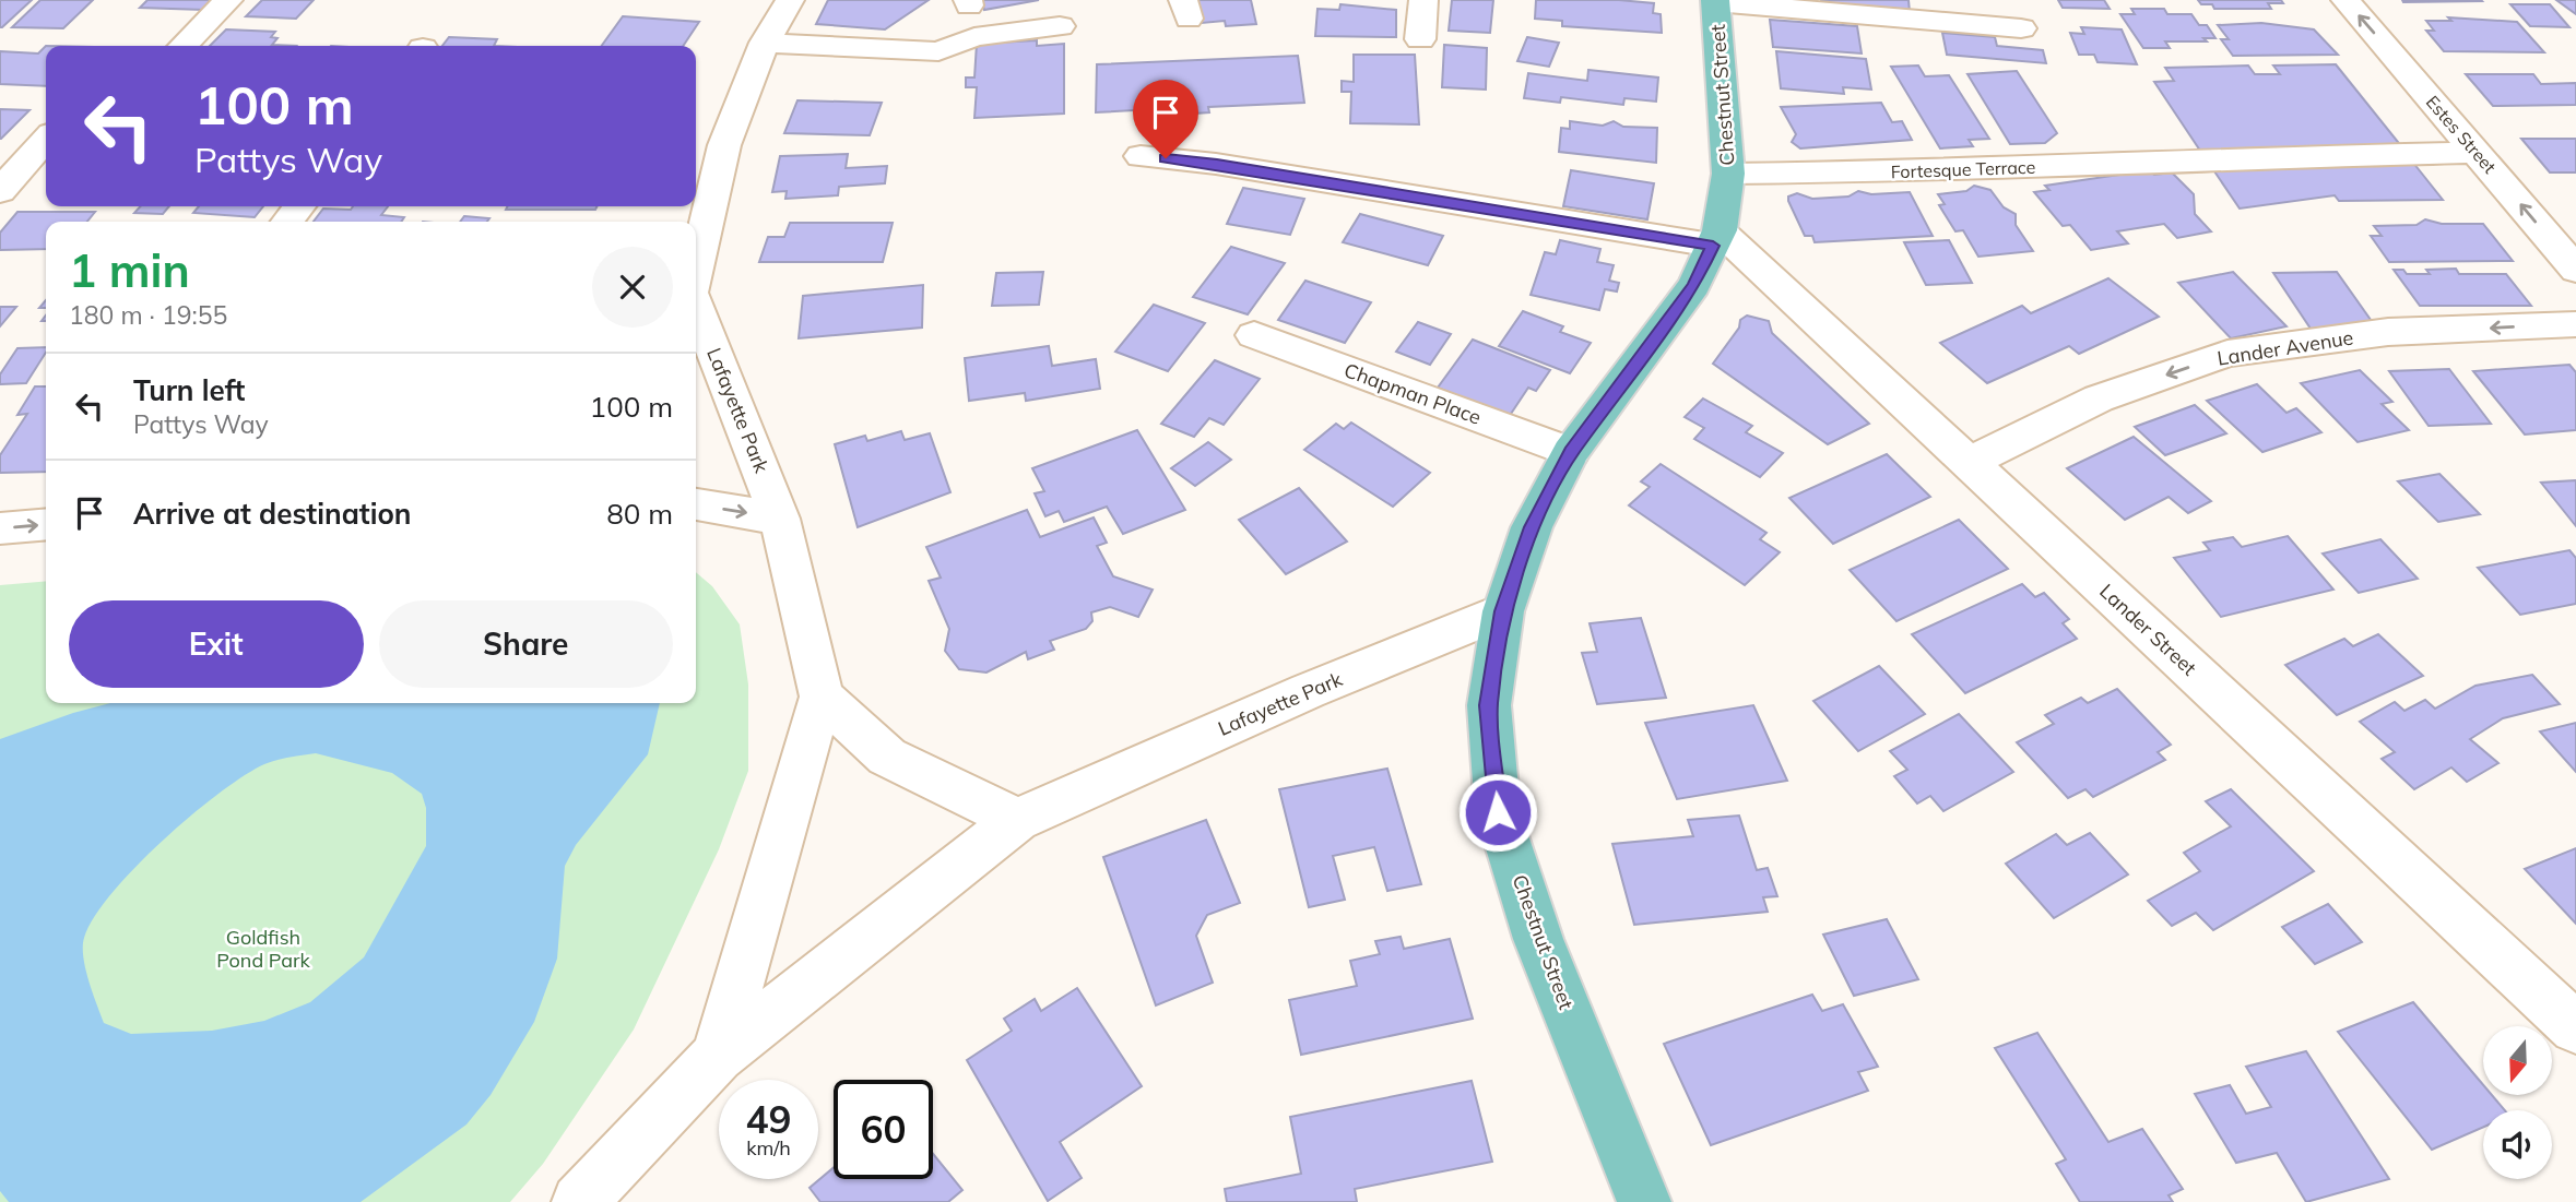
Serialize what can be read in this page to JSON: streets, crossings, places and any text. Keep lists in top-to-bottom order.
{
  "streets": {
    "main road": ["Chestnut Street"],
    "street": [
      "Estes Street",
      "Fortesque Terrace",
      "Lander Avenue",
      "Chapman Place",
      "Lafayette Park",
      "Lander Street"
    ]
  },
  "crossings": [
    ["Chestnut Street", "Fortesque Terrace"],
    ["Chestnut Street", "Chapman Place"],
    ["Chestnut Street", "Lafayette Park"],
    ["Chestnut Street", "Lander Street"],
    ["Estes Street", "Fortesque Terrace"],
    ["Lander Avenue", "Lander Street"]
  ],
  "one_way": ["Estes Street", "Lander Avenue"],
  "parks": ["Goldfish Pond Park"],
  "north": "bottom",
  "page": {
    "turn": ["100 m", "Pattys Way"],
    "heading": ["1 min", "180 m · 19:55"],
    "list": [
      {
        "name": "Turn left",
        "note": "Pattys Way",
        "value": "100 m"
      },
      {
        "name": "Arrive at destination",
        "value": "80 m"
      }
    ],
    "buttons": ["Exit", "Share"],
    "speed": "49 km/h",
    "limit": "60"
  }
}
